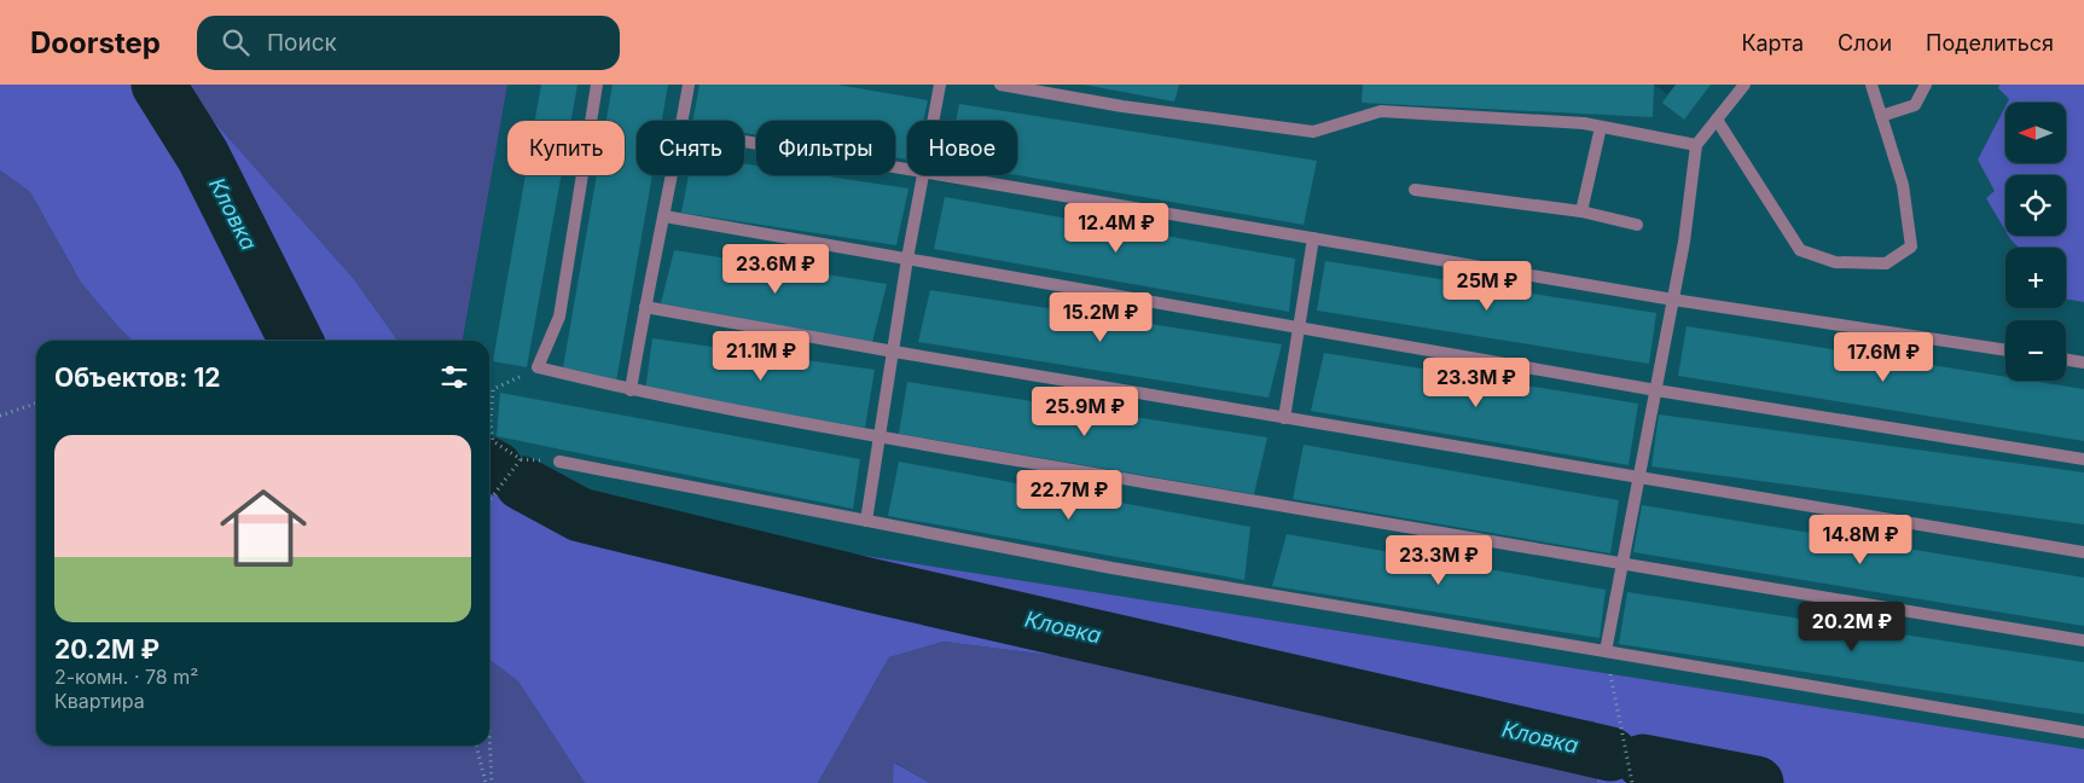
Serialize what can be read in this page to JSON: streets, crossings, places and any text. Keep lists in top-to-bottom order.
{
  "water": ["Кловка"],
  "north": "left",
  "page": {
    "header": "Doorstep",
    "search": "Поиск",
    "nav": ["Карта", "Слои", "Поделиться"],
    "map_buttons": ["+", "−"],
    "chip": [
      "Купить",
      "Снять",
      "Фильтры",
      "Новое"
    ],
    "price": [
      "12.4M ₽",
      "23.6M ₽",
      "25M ₽",
      "15.2M ₽",
      "21.1M ₽",
      "17.6M ₽",
      "23.3M ₽",
      "25.9M ₽",
      "22.7M ₽",
      "14.8M ₽",
      "23.3M ₽",
      "20.2M ₽"
    ],
    "heading": "Объектов: 12",
    "list": [
      {
        "name": "20.2M ₽",
        "note": "2-комн. · 78 m² · Квартира"
      }
    ]
  }
}
